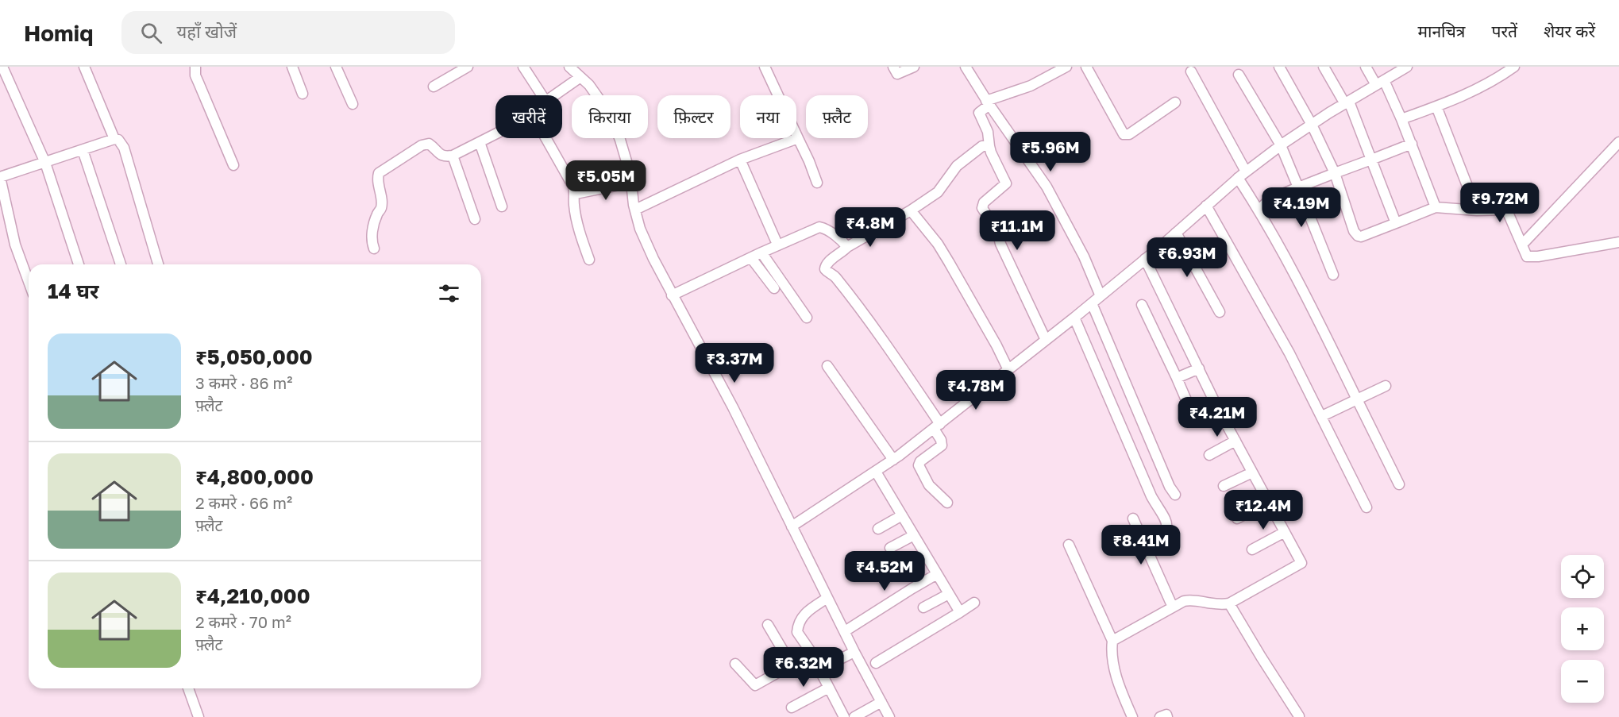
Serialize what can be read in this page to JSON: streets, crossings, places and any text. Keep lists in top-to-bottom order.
{
  "page": {
    "header": "Homiq",
    "search": "यहाँ खोजें",
    "nav": ["मानचित्र", "परतें", "शेयर करें"],
    "chip": [
      "खरीदें",
      "किराया",
      "फ़िल्टर",
      "नया",
      "फ़्लैट"
    ],
    "price": [
      "₹5.96M",
      "₹5.05M",
      "₹9.72M",
      "₹4.19M",
      "₹4.8M",
      "₹11.1M",
      "₹6.93M",
      "₹3.37M",
      "₹4.78M",
      "₹4.21M",
      "₹12.4M",
      "₹8.41M",
      "₹4.52M",
      "₹6.32M"
    ],
    "heading": "14 घर",
    "list": [
      {
        "name": "₹5,050,000",
        "note": "3 कमरे · 86 m² · फ़्लैट"
      },
      {
        "name": "₹4,800,000",
        "note": "2 कमरे · 66 m² · फ़्लैट"
      },
      {
        "name": "₹4,210,000",
        "note": "2 कमरे · 70 m² · फ़्लैट"
      }
    ],
    "map_buttons": ["+", "−"]
  }
}
